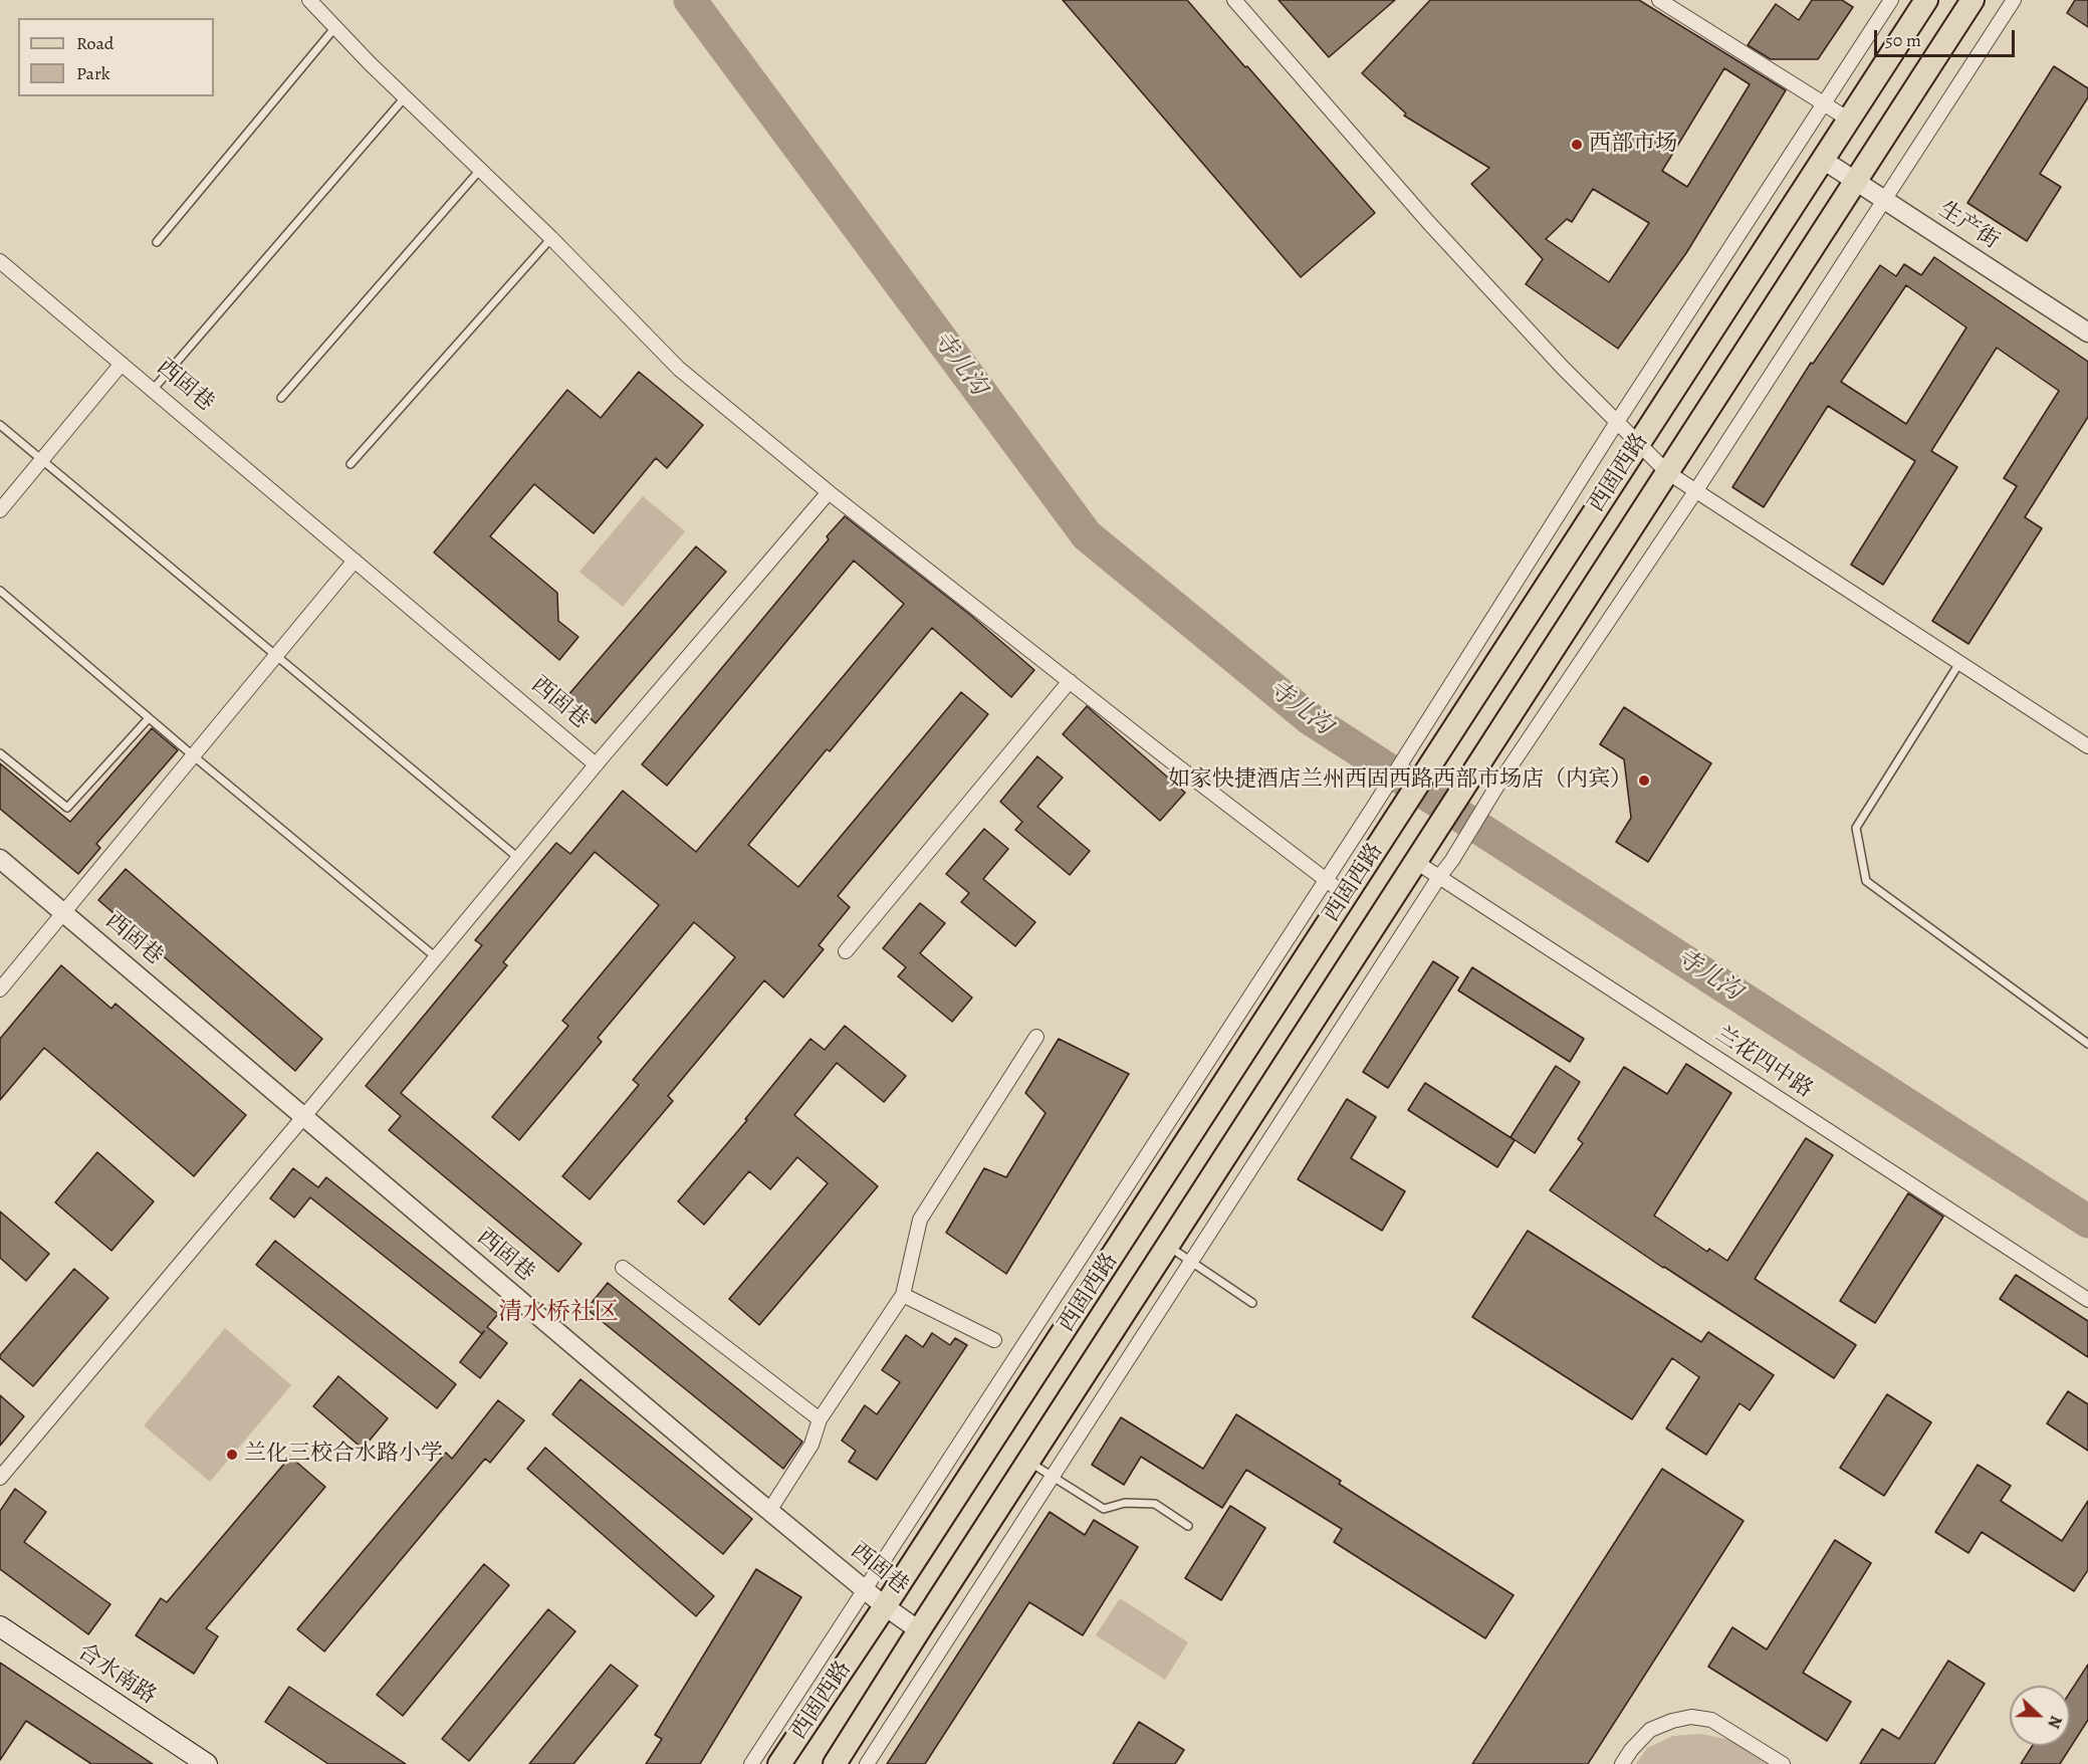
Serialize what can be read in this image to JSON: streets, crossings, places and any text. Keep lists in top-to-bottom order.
{
  "streets": {
    "main road": ["西固西路", "合水南路"],
    "street": ["生产街", "西固巷", "兰花四中路"]
  },
  "crossings": [
    ["生产街", "西固西路"],
    ["西固巷", "西固西路"],
    ["西固西路", "兰花四中路"]
  ],
  "districts": ["清水桥社区"],
  "water": ["寺儿沟"],
  "places": ["西部市场", "如家快捷酒店兰州西固西路西部市场店（内宾）", "兰化三校合水路小学"],
  "legend": ["Road", "Park"],
  "scale_bar": "50 m",
  "north": "right"
}
